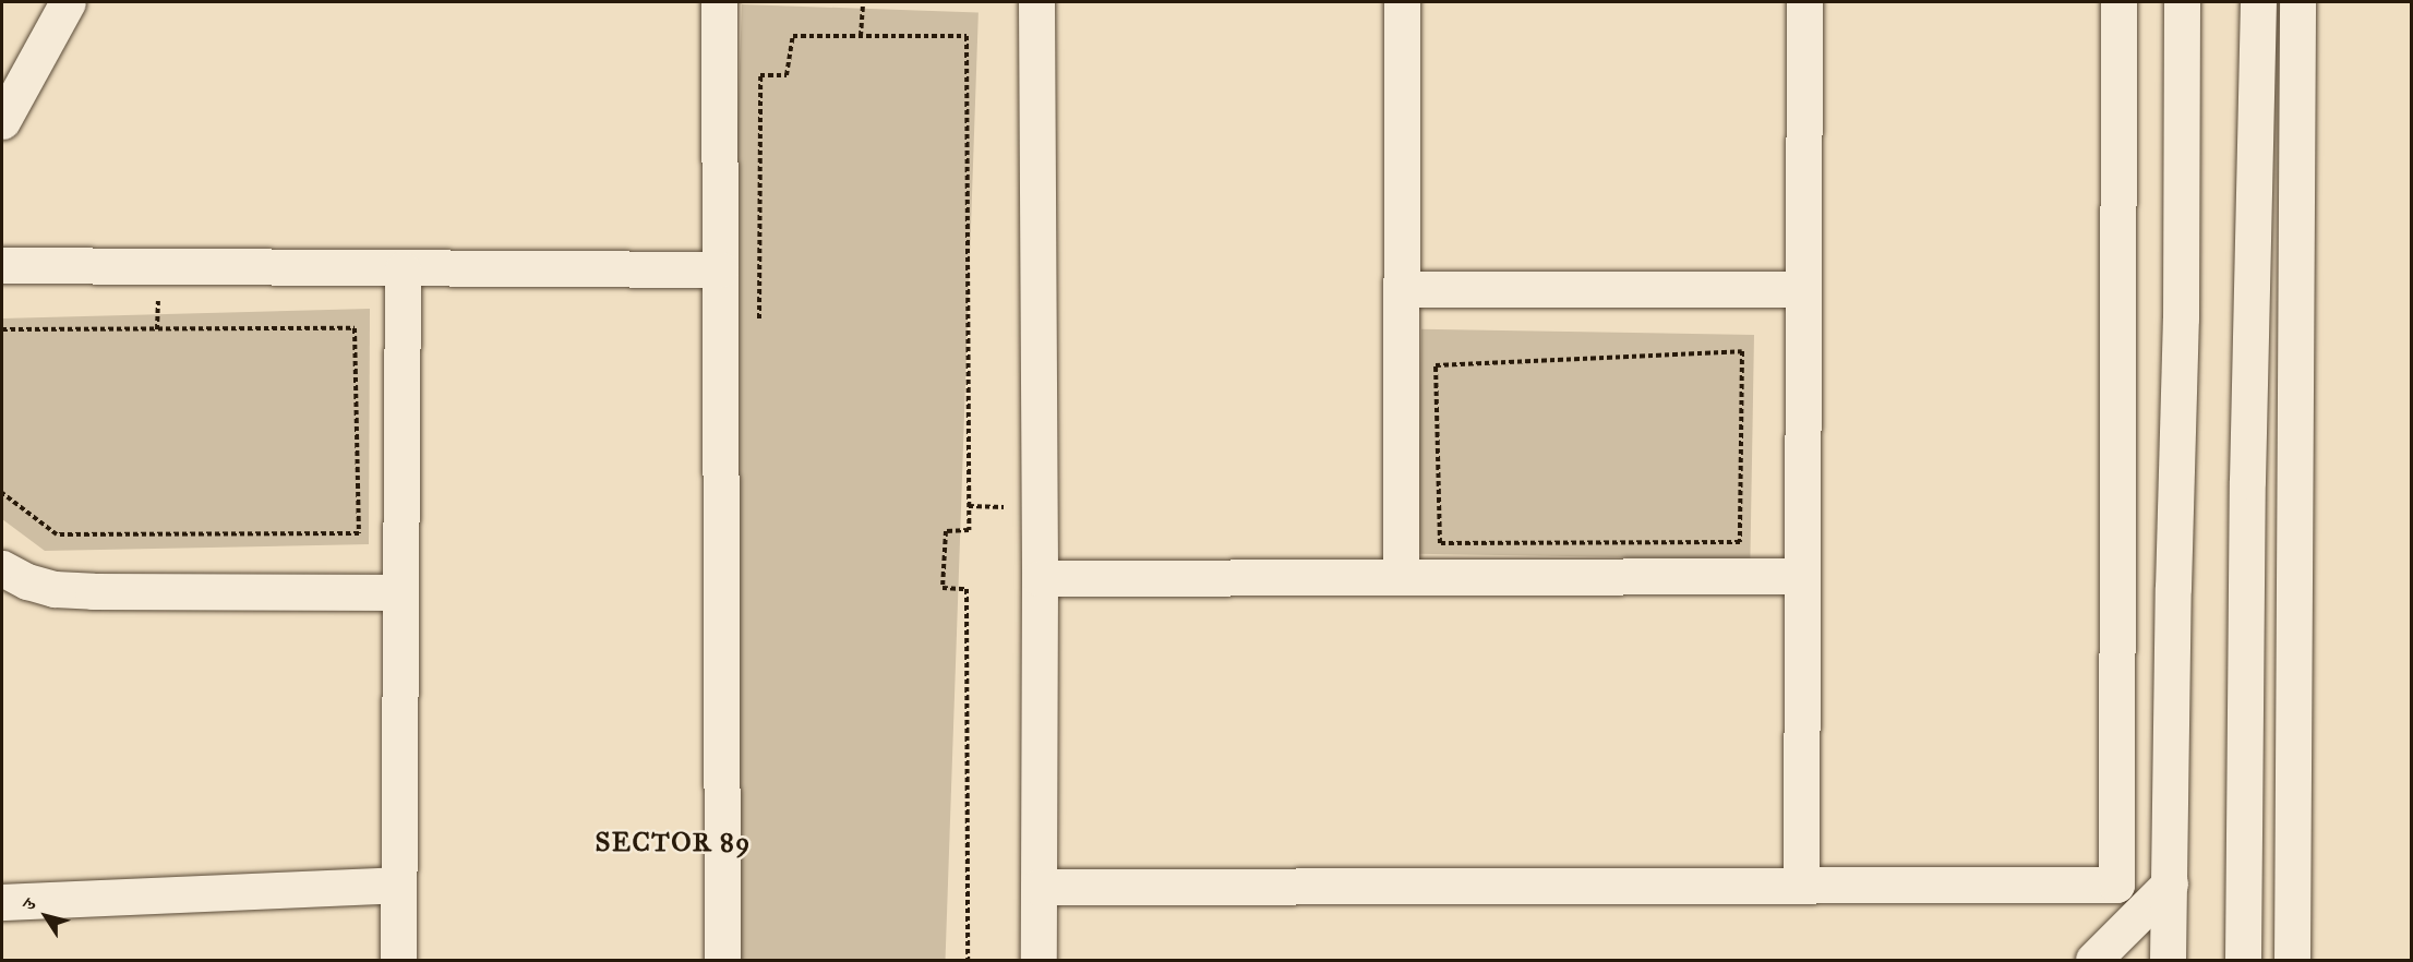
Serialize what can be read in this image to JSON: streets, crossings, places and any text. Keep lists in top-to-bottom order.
{
  "districts": ["SECTOR 89"],
  "north": "top left"
}
